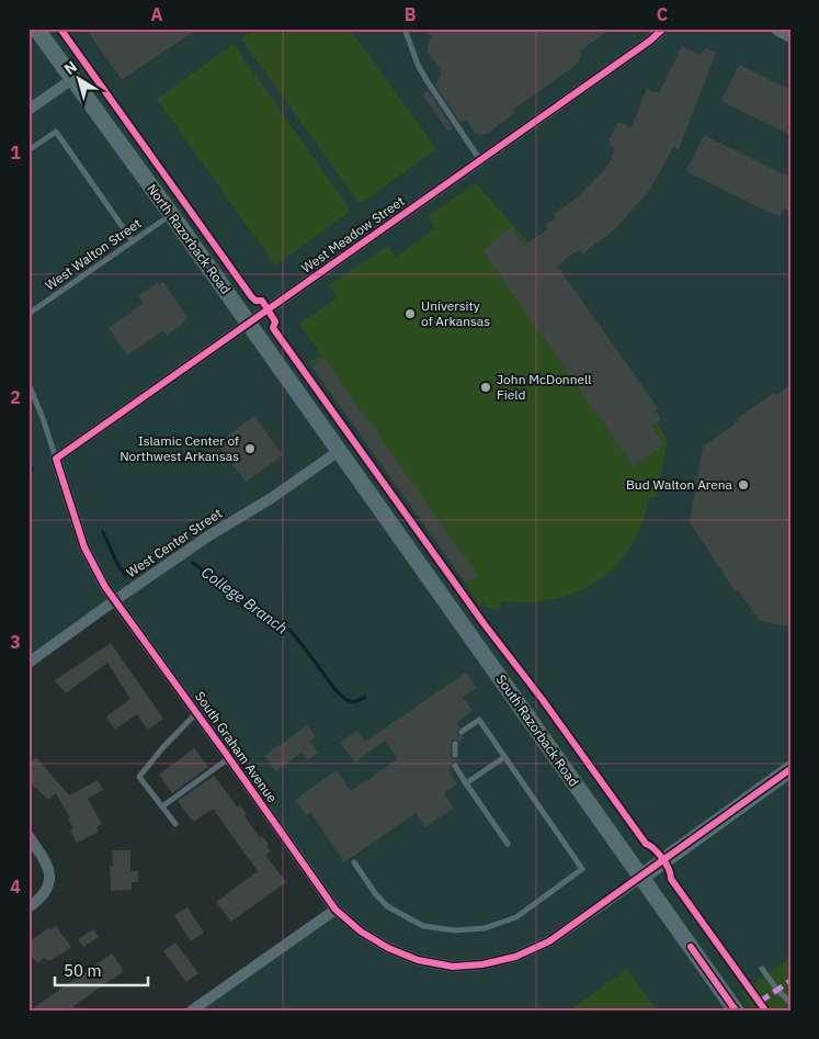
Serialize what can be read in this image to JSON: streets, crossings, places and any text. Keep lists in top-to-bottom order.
{
  "streets": {
    "main road": ["North Razorback Road", "South Razorback Road"],
    "street": ["West Meadow Street", "West Center Street", "South Graham Avenue"],
    "lane": ["West Walton Street"]
  },
  "crossings": [
    ["West Meadow Street", "North Razorback Road"],
    ["West Meadow Street", "South Graham Avenue"],
    ["North Razorback Road", "West Walton Street"],
    ["North Razorback Road", "West Center Street"],
    ["North Razorback Road", "South Razorback Road"],
    ["West Center Street", "South Razorback Road"],
    ["West Center Street", "South Graham Avenue"],
    ["South Razorback Road", "South Graham Avenue"]
  ],
  "water": ["College Branch"],
  "places": [
    "University of Arkansas",
    "John McDonnell Field",
    "Islamic Center of Northwest Arkansas",
    "Bud Walton Arena"
  ],
  "scale_bar": "50 m",
  "north": "top left",
  "grid": {
    "columns": ["A", "B", "C"],
    "rows": [
      "1",
      "2",
      "3",
      "4"
    ]
  }
}
